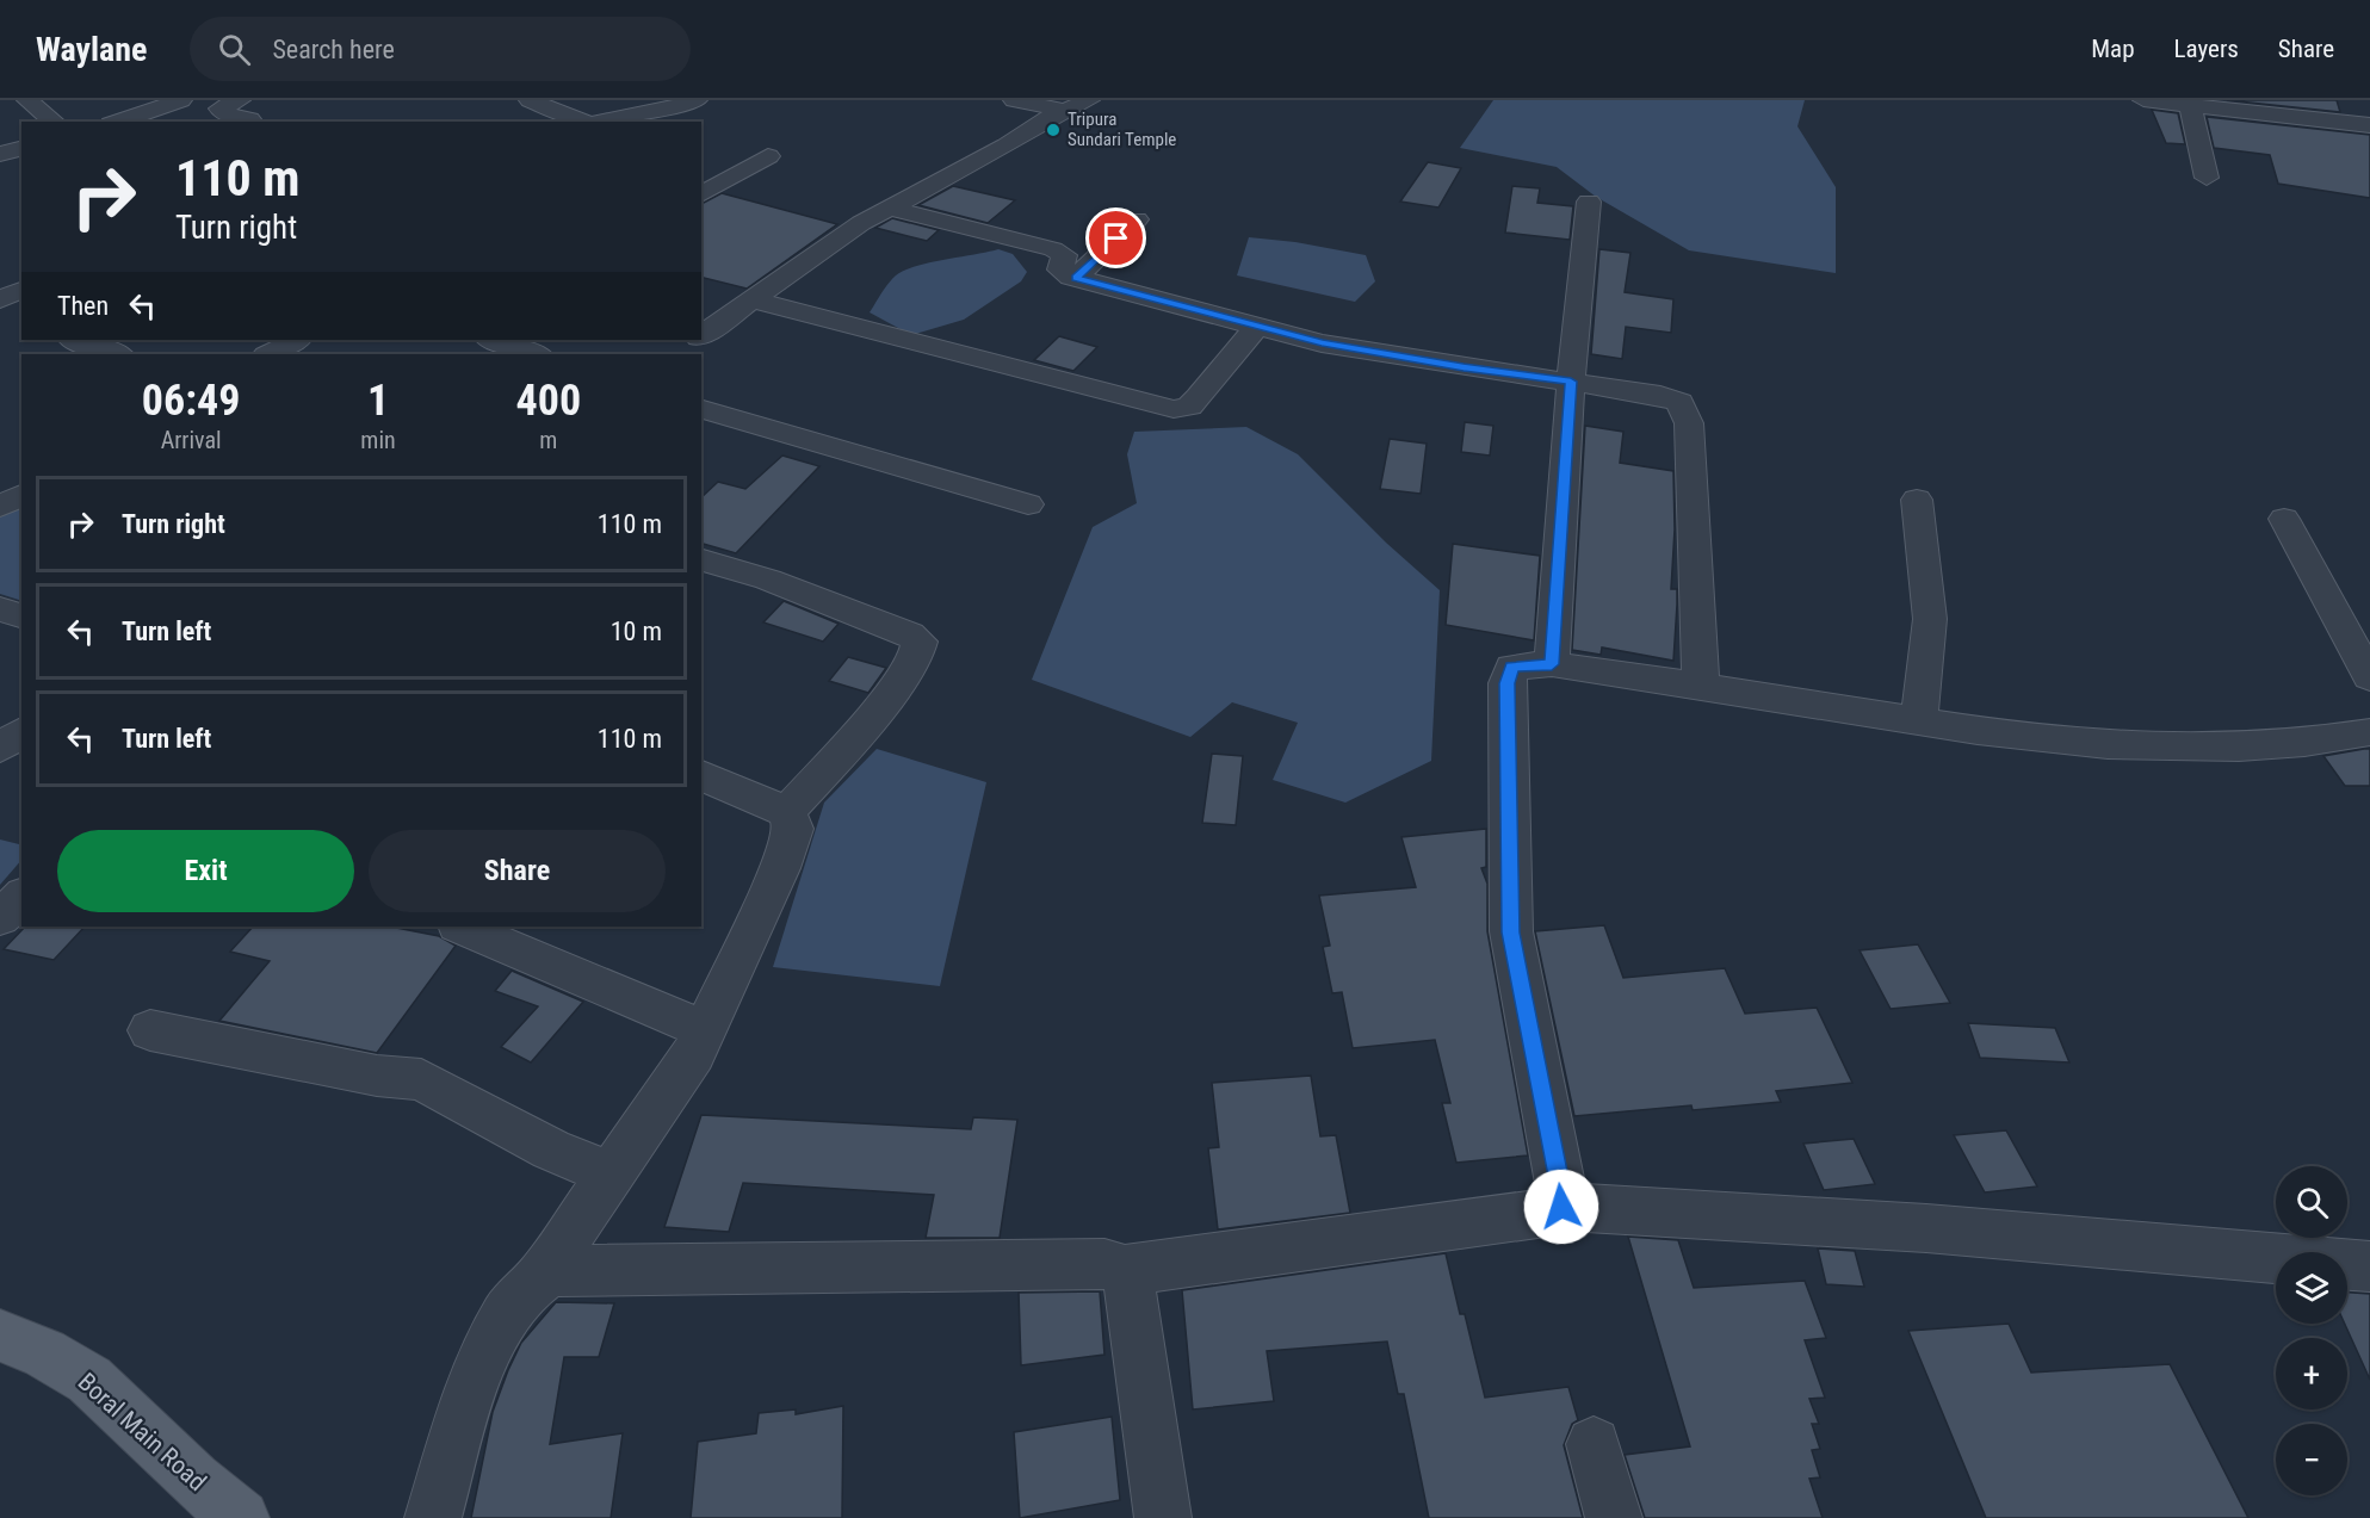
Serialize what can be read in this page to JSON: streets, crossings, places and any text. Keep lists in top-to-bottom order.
{
  "streets": {
    "main road": ["Boral Main Road"]
  },
  "places": ["Tripura Sundari Temple"],
  "page": {
    "header": "Waylane",
    "search": "Search here",
    "nav": ["Map", "Layers", "Share"],
    "turn": ["110 m", "Turn right"],
    "then": "Then",
    "eta": [
      "06:49",
      "Arrival",
      "1",
      "min",
      "400",
      "m"
    ],
    "list": [
      {
        "name": "Turn right",
        "value": "110 m"
      },
      {
        "name": "Turn left",
        "value": "10 m"
      },
      {
        "name": "Turn left",
        "value": "110 m"
      }
    ],
    "buttons": ["Exit", "Share"],
    "map_buttons": ["+", "−"]
  }
}
